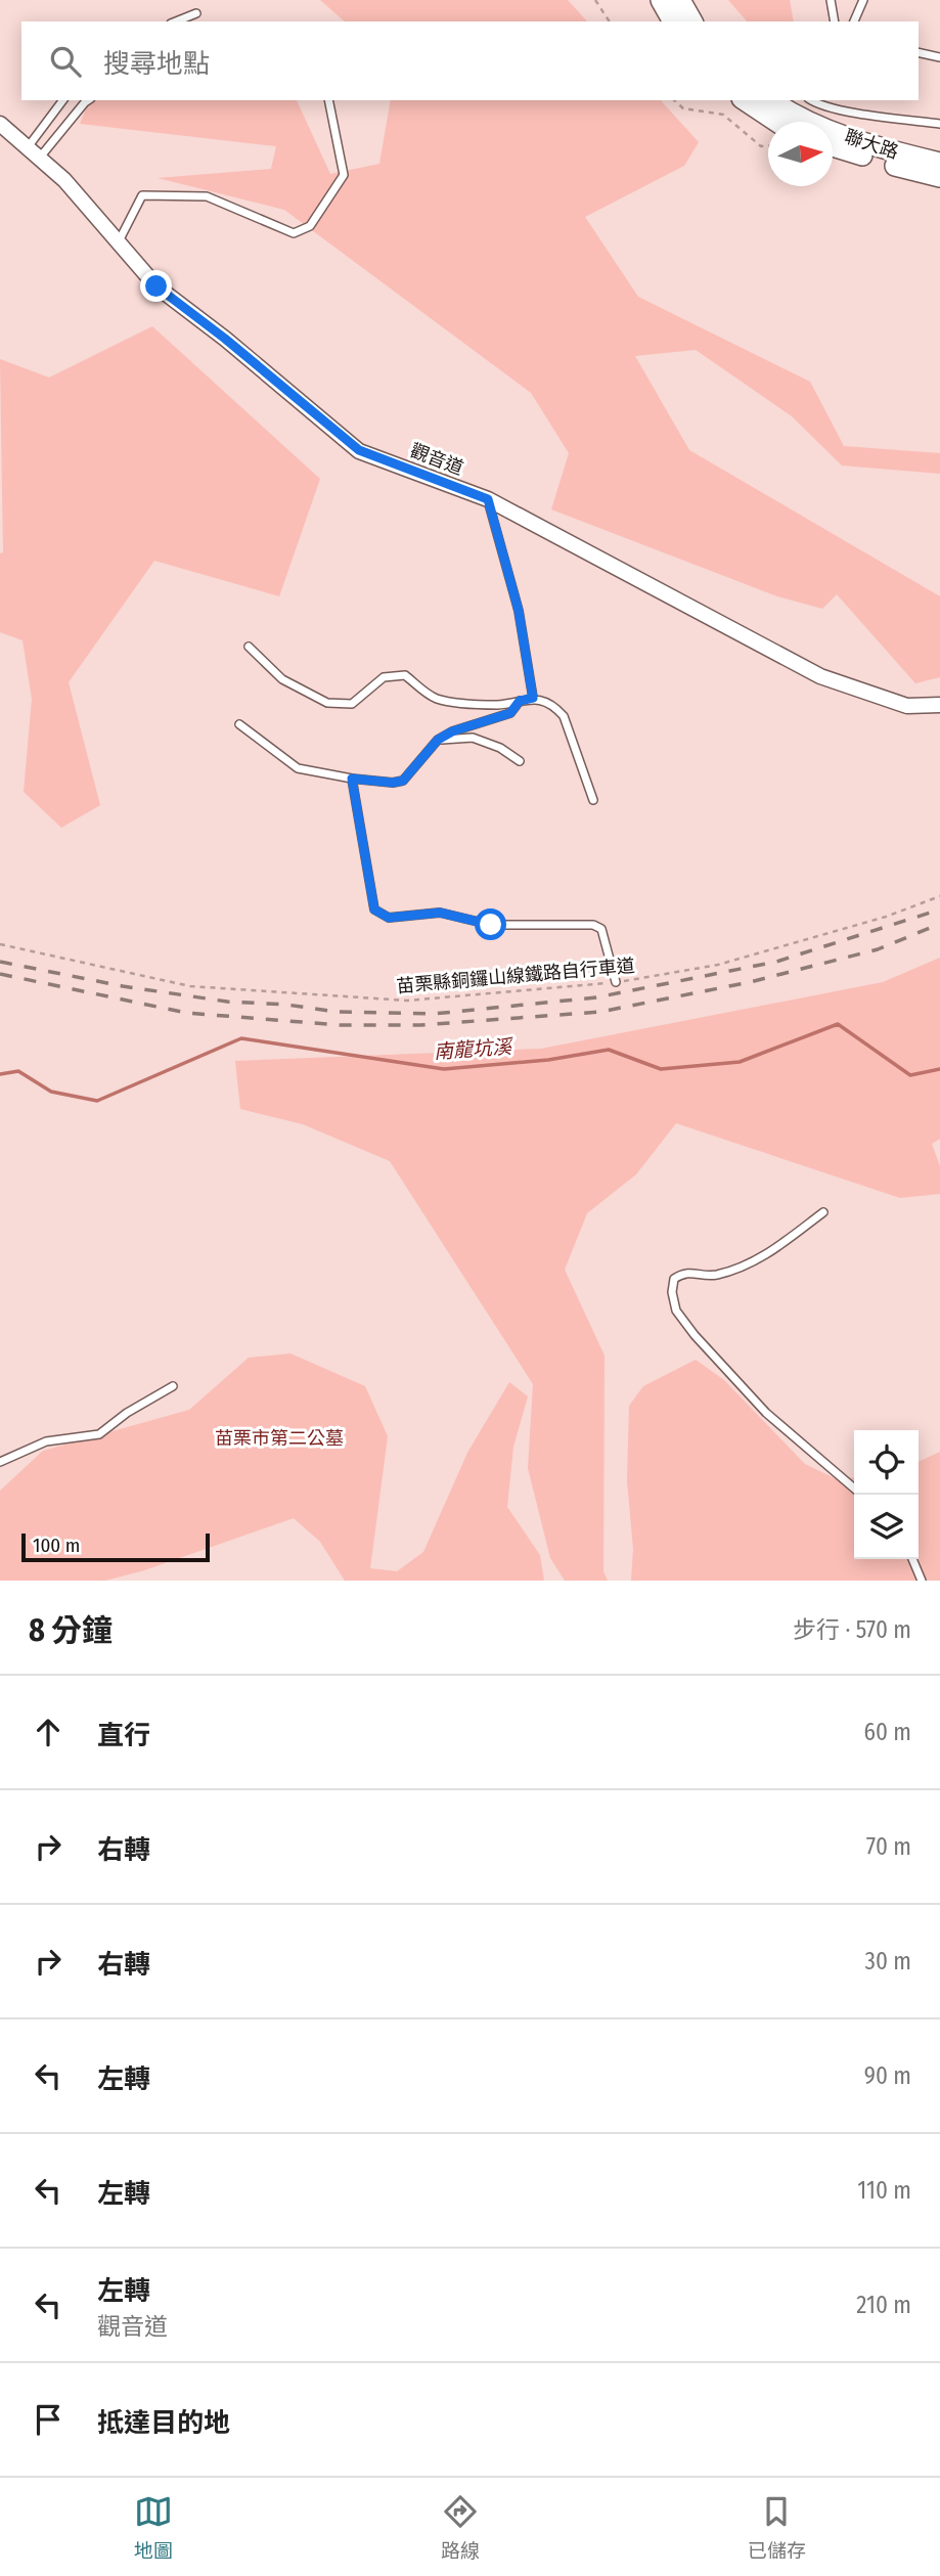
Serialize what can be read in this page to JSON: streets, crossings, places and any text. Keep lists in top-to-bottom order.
{
  "streets": {
    "street": ["聯大路", "觀音道"],
    "path": ["苗栗縣銅鑼山線鐵路自行車道"]
  },
  "water": ["南龍坑溪"],
  "parks": ["苗栗市第二公墓"],
  "scale_bar": "100 m",
  "north": "right",
  "page": {
    "search": "搜尋地點",
    "scale": "100 m",
    "heading": ["8 分鐘", "步行 · 570 m"],
    "list": [
      ["直行", "60 m"],
      ["右轉", "70 m"],
      ["右轉", "30 m"],
      ["左轉", "90 m"],
      ["左轉", "110 m"],
      ["左轉", "觀音道", "210 m"],
      "抵達目的地"
    ],
    "nav": ["地圖", "路線", "已儲存"]
  }
}
